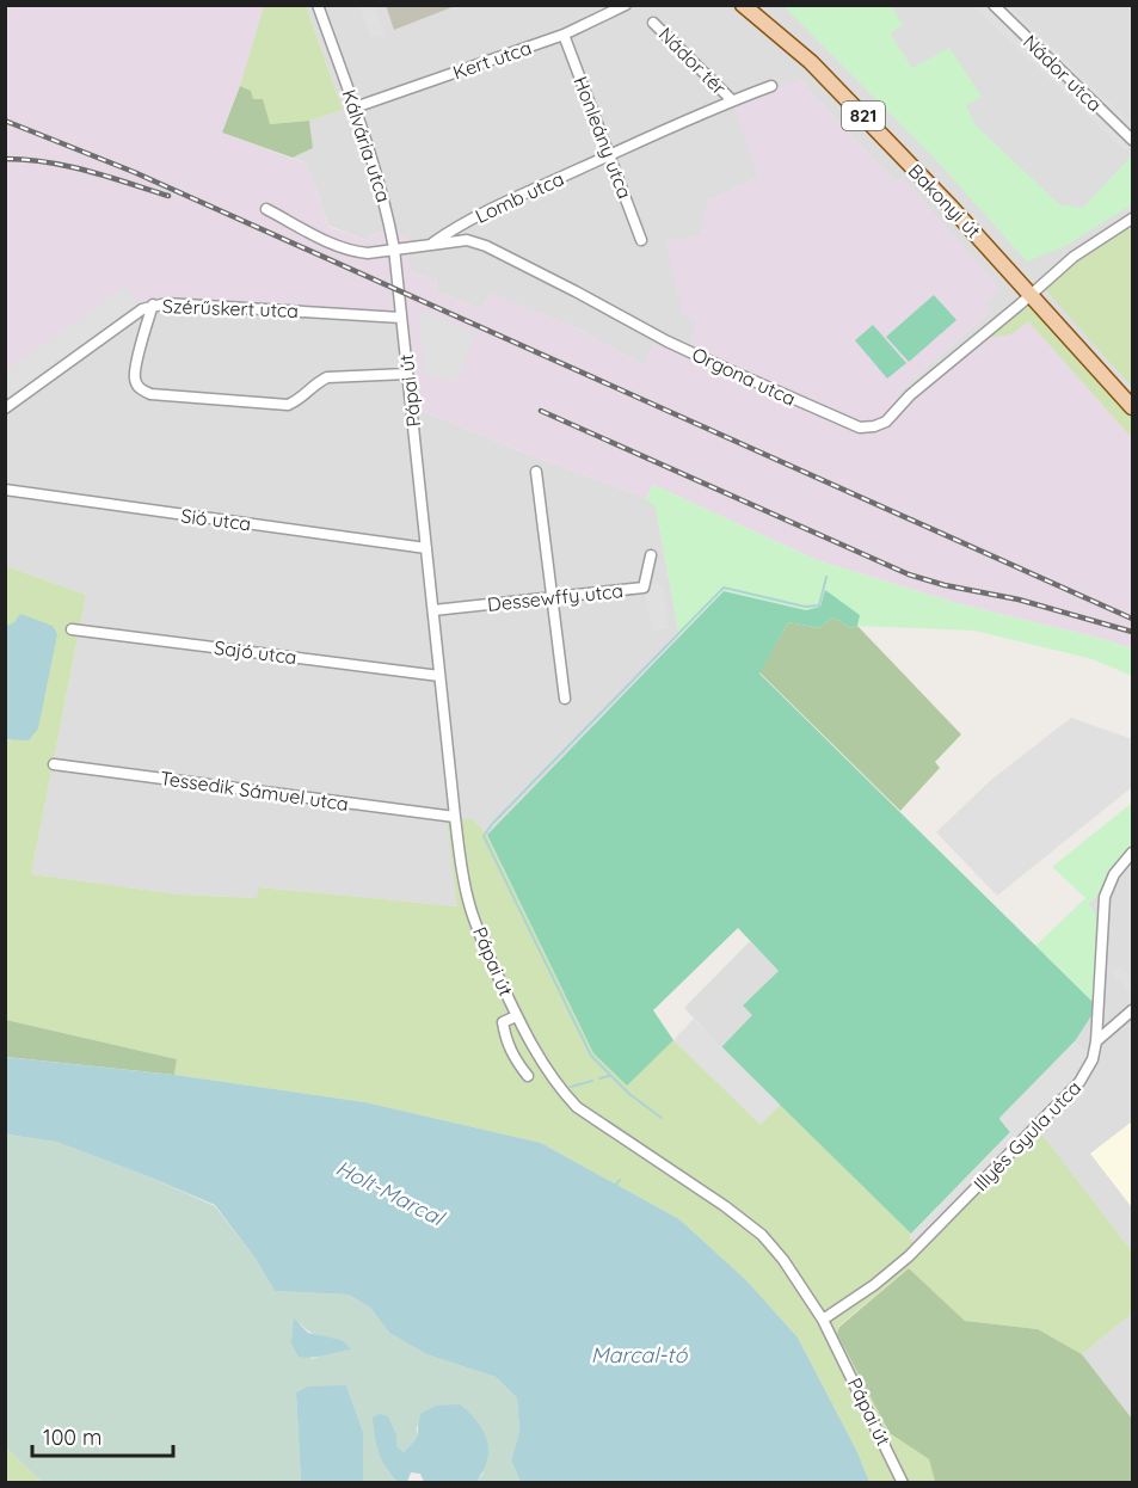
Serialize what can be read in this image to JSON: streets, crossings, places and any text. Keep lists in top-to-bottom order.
{
  "streets": {
    "main road": ["821", "Bakonyi út"],
    "street": [
      "Kert utca",
      "Nádor tér",
      "Nádor utca",
      "Honleány utca",
      "Kálvária utca",
      "Lomb utca",
      "Szérűskert utca",
      "Orgona utca",
      "Pápai út",
      "Sió utca",
      "Dessewffy utca",
      "Sajó utca",
      "Tessedik Sámuel utca",
      "Illyés Gyula utca"
    ]
  },
  "crossings": [
    ["Kert utca", "Honleány utca"],
    ["Kert utca", "Kálvária utca"],
    ["Nádor tér", "Lomb utca"],
    ["Honleány utca", "Lomb utca"],
    ["Kálvária utca", "Lomb utca"],
    ["Kálvária utca", "Pápai út"],
    ["Lomb utca", "Orgona utca"],
    ["Bakonyi út", "Orgona utca"],
    ["Szérűskert utca", "Pápai út"],
    ["Pápai út", "Sió utca"],
    ["Pápai út", "Dessewffy utca"],
    ["Pápai út", "Sajó utca"],
    ["Pápai út", "Tessedik Sámuel utca"],
    ["Pápai út", "Illyés Gyula utca"]
  ],
  "water": ["Holt-Marcal", "Marcal-tó"],
  "scale_bar": "100 m"
}
